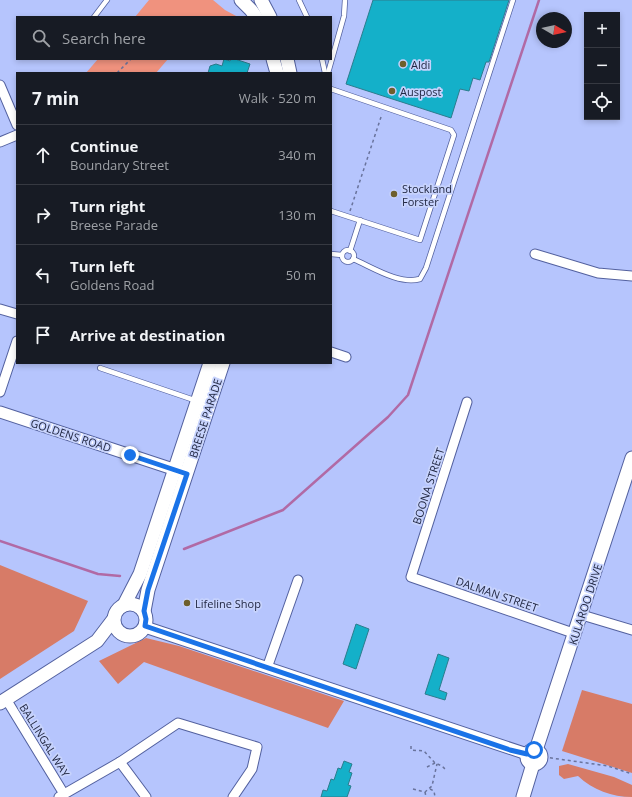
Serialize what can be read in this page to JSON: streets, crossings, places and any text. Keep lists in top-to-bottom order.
{
  "streets": {
    "main road": ["BREESE PARADE", "KULAROO DRIVE"],
    "street": [
      "GOLDENS ROAD",
      "BOONA STREET",
      "DALMAN STREET",
      "BALLINGAL WAY"
    ]
  },
  "crossings": [
    ["BREESE PARADE", "GOLDENS ROAD"],
    ["BOONA STREET", "DALMAN STREET"],
    ["DALMAN STREET", "KULAROO DRIVE"]
  ],
  "places": [
    "Aldi",
    "Auspost",
    "Stockland Forster",
    "Lifeline Shop"
  ],
  "north": "right",
  "page": {
    "map_buttons": ["+", "−"],
    "search": "Search here",
    "heading": ["7 min", "Walk · 520 m"],
    "list": [
      ["Continue", "Boundary Street", "340 m"],
      ["Turn right", "Breese Parade", "130 m"],
      ["Turn left", "Goldens Road", "50 m"],
      "Arrive at destination"
    ]
  }
}
